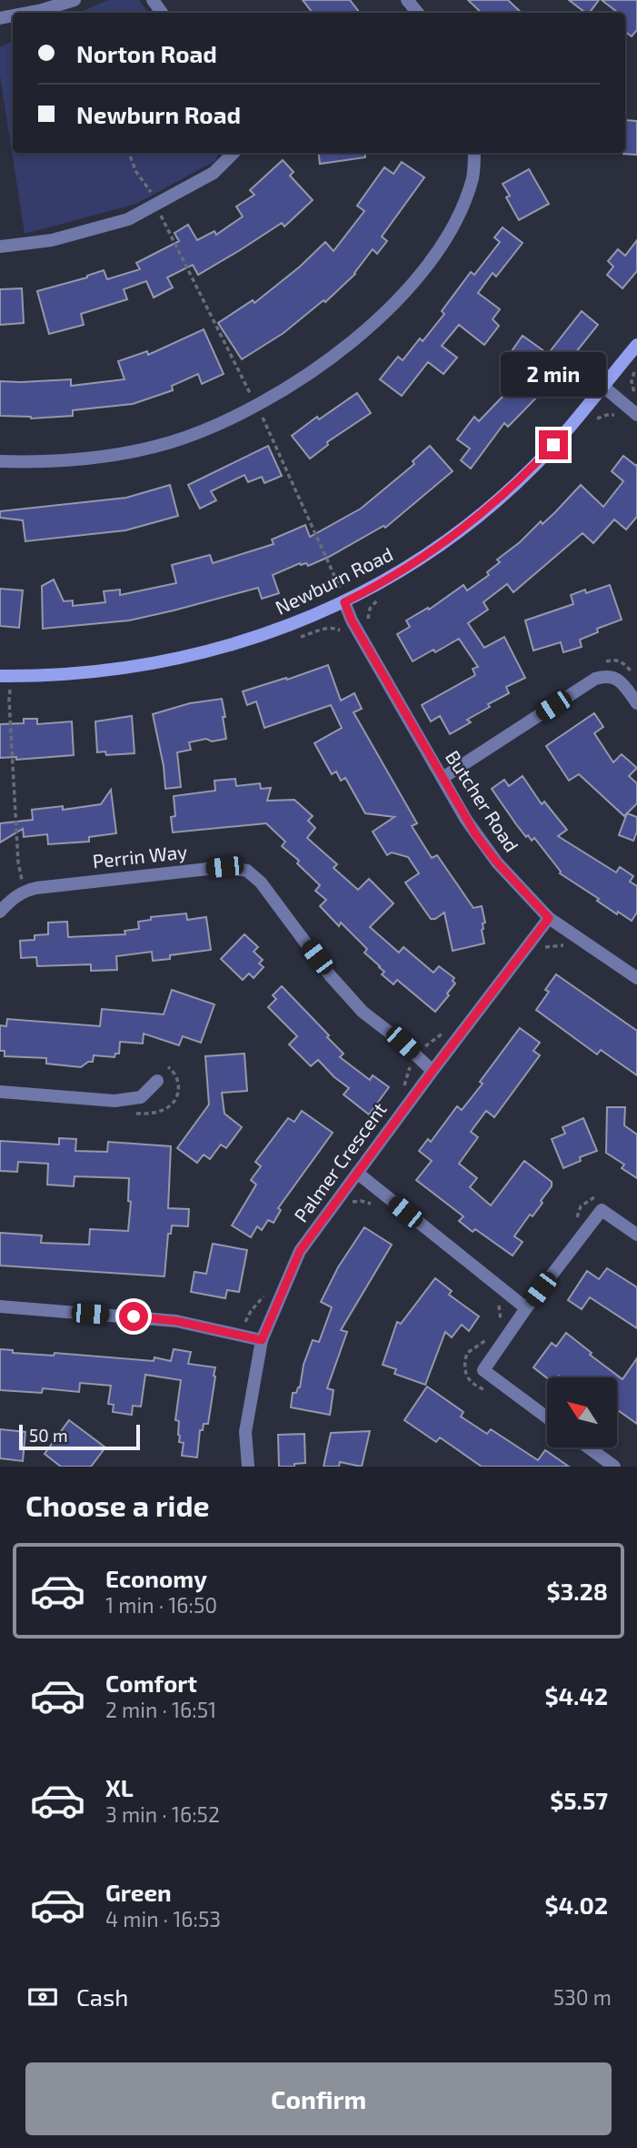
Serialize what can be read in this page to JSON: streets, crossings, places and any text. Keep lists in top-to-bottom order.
{
  "streets": {
    "street": [
      "Newburn Road",
      "Butcher Road",
      "Perrin Way",
      "Palmer Crescent"
    ]
  },
  "crossings": [
    ["Newburn Road", "Butcher Road"],
    ["Butcher Road", "Palmer Crescent"],
    ["Perrin Way", "Palmer Crescent"]
  ],
  "scale_bar": "50 m",
  "north": "top left",
  "page": {
    "banner": ["Norton Road", "Newburn Road"],
    "bubble": "2 min",
    "scale": "50 m",
    "heading": "Choose a ride",
    "list": [
      {
        "name": "Economy",
        "note": "1 min · 16:50",
        "value": "$3.28"
      },
      {
        "name": "Comfort",
        "note": "2 min · 16:51",
        "value": "$4.42"
      },
      {
        "name": "XL",
        "note": "3 min · 16:52",
        "value": "$5.57"
      },
      {
        "name": "Green",
        "note": "4 min · 16:53",
        "value": "$4.02"
      }
    ],
    "pay": ["Cash", "530 m"],
    "buttons": "Confirm"
  }
}
